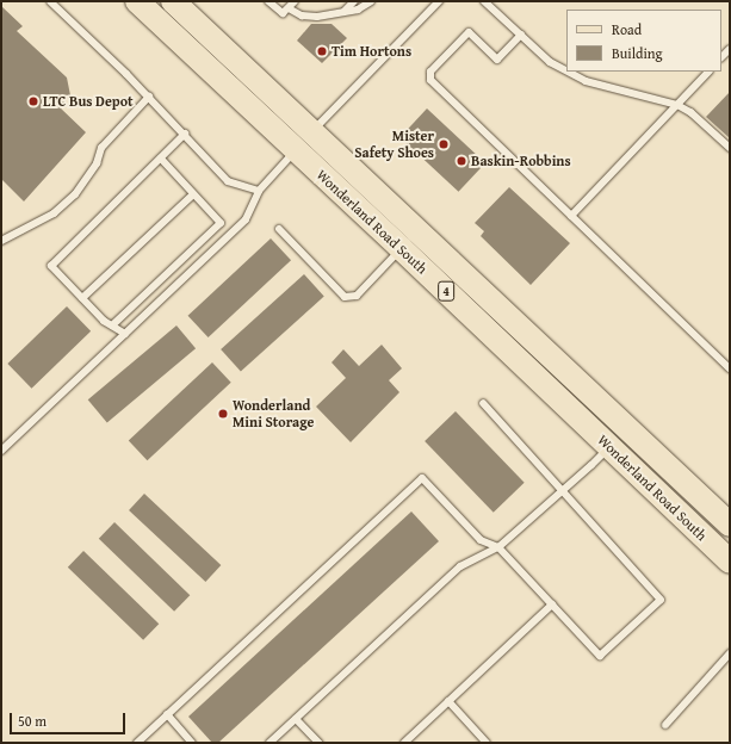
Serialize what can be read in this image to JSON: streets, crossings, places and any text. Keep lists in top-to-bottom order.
{
  "streets": {
    "main road": ["Wonderland Road South", "4"]
  },
  "places": [
    "Tim Hortons",
    "LTC Bus Depot",
    "Mister Safety Shoes",
    "Baskin-Robbins",
    "Wonderland Mini Storage"
  ],
  "legend": ["Road", "Building"],
  "scale_bar": "50 m"
}
